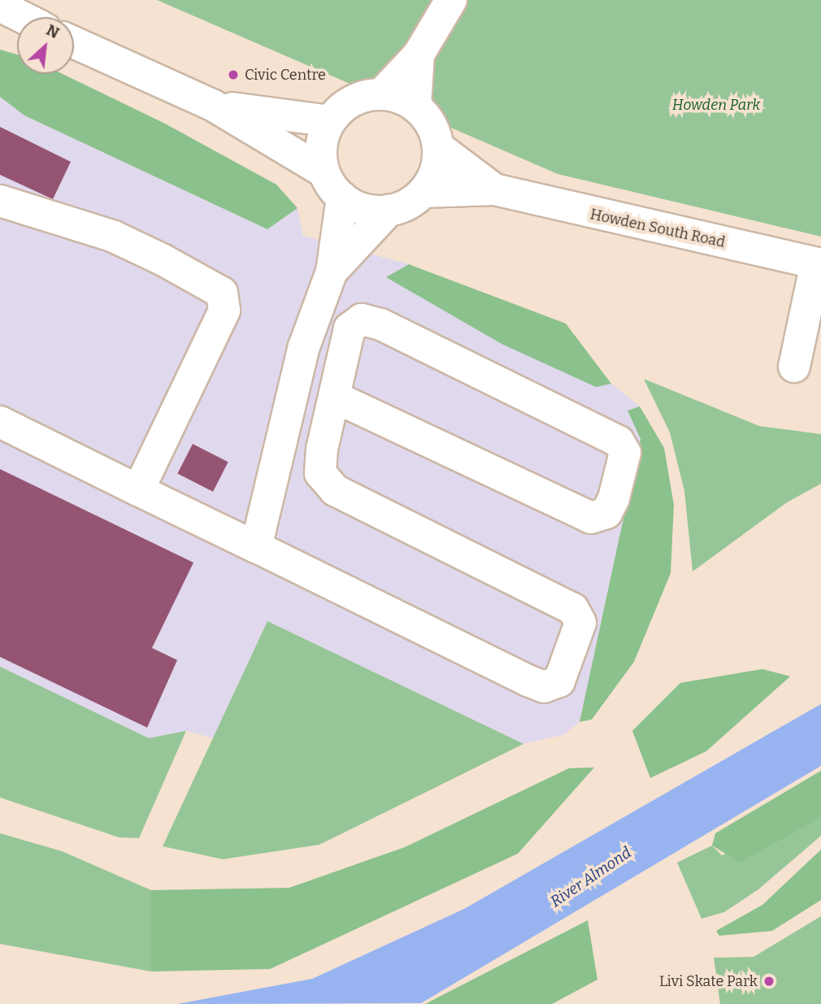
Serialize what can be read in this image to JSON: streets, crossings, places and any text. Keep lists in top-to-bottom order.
{
  "streets": {
    "main road": ["Howden South Road"]
  },
  "water": ["River Almond"],
  "parks": ["Howden Park"],
  "places": ["Civic Centre", "Livi Skate Park"],
  "north": "top right"
}
